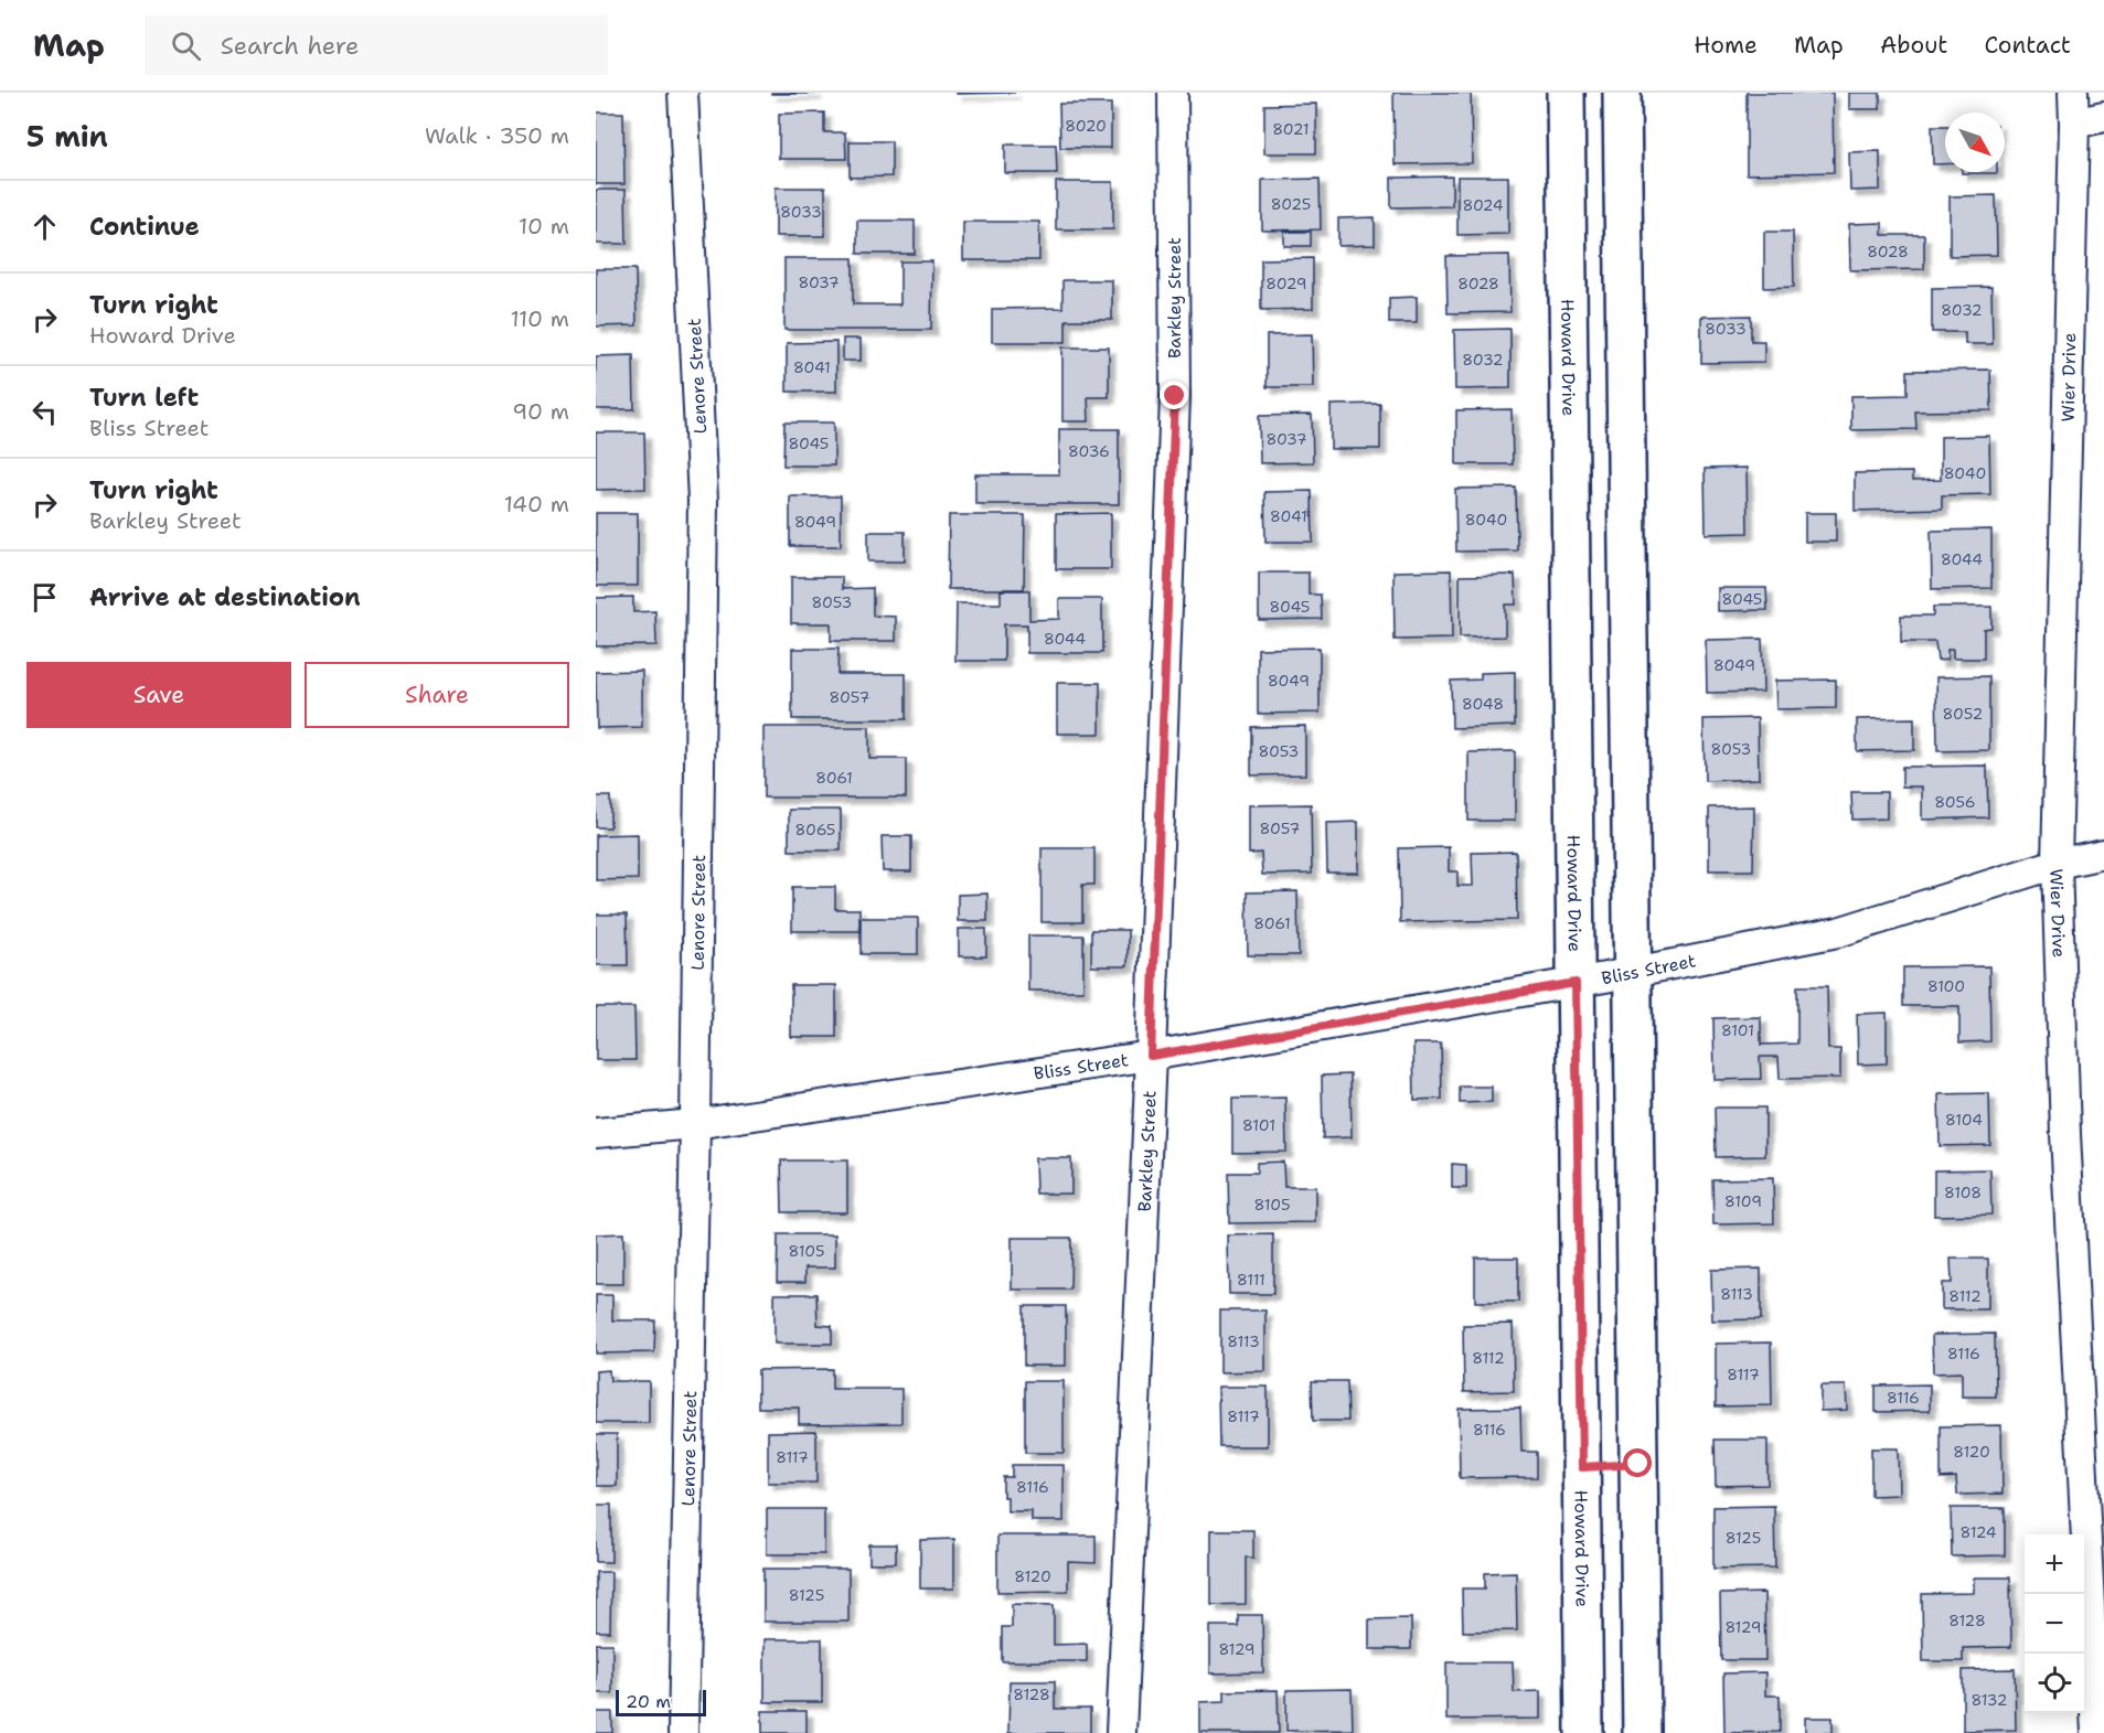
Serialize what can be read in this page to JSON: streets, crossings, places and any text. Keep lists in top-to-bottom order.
{
  "streets": {
    "main road": ["Howard Drive"],
    "street": [
      "Barkley Street",
      "Lenore Street",
      "Wier Drive",
      "Bliss Street"
    ]
  },
  "crossings": [
    ["Barkley Street", "Bliss Street"],
    ["Howard Drive", "Bliss Street"],
    ["Lenore Street", "Bliss Street"],
    ["Wier Drive", "Bliss Street"]
  ],
  "house_numbers": [
    "8020",
    "8021",
    "8025",
    "8024",
    "8033",
    "8028",
    "8037",
    "8029",
    "8028",
    "8032",
    "8033",
    "8032",
    "8041",
    "8037",
    "8045",
    "8036",
    "8040",
    "8041",
    "8040",
    "8049",
    "8044",
    "8045",
    "8053",
    "8045",
    "8044",
    "8049",
    "8049",
    "8057",
    "8048",
    "8052",
    "8053",
    "8053",
    "8061",
    "8056",
    "8057",
    "8065",
    "8061",
    "8100",
    "8101",
    "8104",
    "8101",
    "8108",
    "8109",
    "8105",
    "8105",
    "8111",
    "8113",
    "8112",
    "8113",
    "8116",
    "8112",
    "8117",
    "8116",
    "8117",
    "8116",
    "8120",
    "8117",
    "8116",
    "8124",
    "8125",
    "8120",
    "8125",
    "8128",
    "8129",
    "8129",
    "8128",
    "8132"
  ],
  "scale_bar": "20 m",
  "north": "bottom right",
  "page": {
    "header": "Map",
    "search": "Search here",
    "nav": [
      "Home",
      "Map",
      "About",
      "Contact"
    ],
    "heading": ["5 min", "Walk · 350 m"],
    "list": [
      ["Continue", "10 m"],
      ["Turn right", "Howard Drive", "110 m"],
      ["Turn left", "Bliss Street", "90 m"],
      ["Turn right", "Barkley Street", "140 m"],
      "Arrive at destination"
    ],
    "buttons": ["Save", "Share"],
    "map_buttons": ["+", "−"],
    "scale": "20 m"
  }
}
